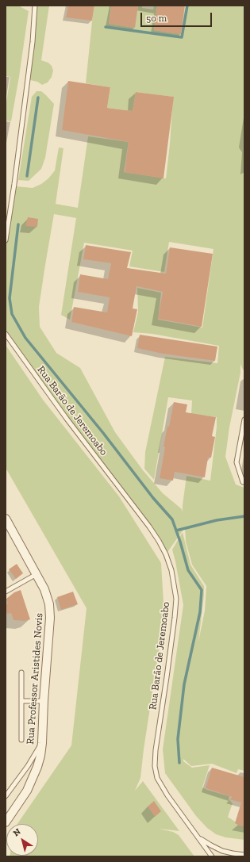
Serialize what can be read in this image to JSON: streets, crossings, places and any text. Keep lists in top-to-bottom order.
{
  "streets": {
    "street": ["Rua Professor Aristides Novis"],
    "lane": ["Rua Barão de Jeremoabo"]
  },
  "scale_bar": "50 m",
  "north": "top left"
}
